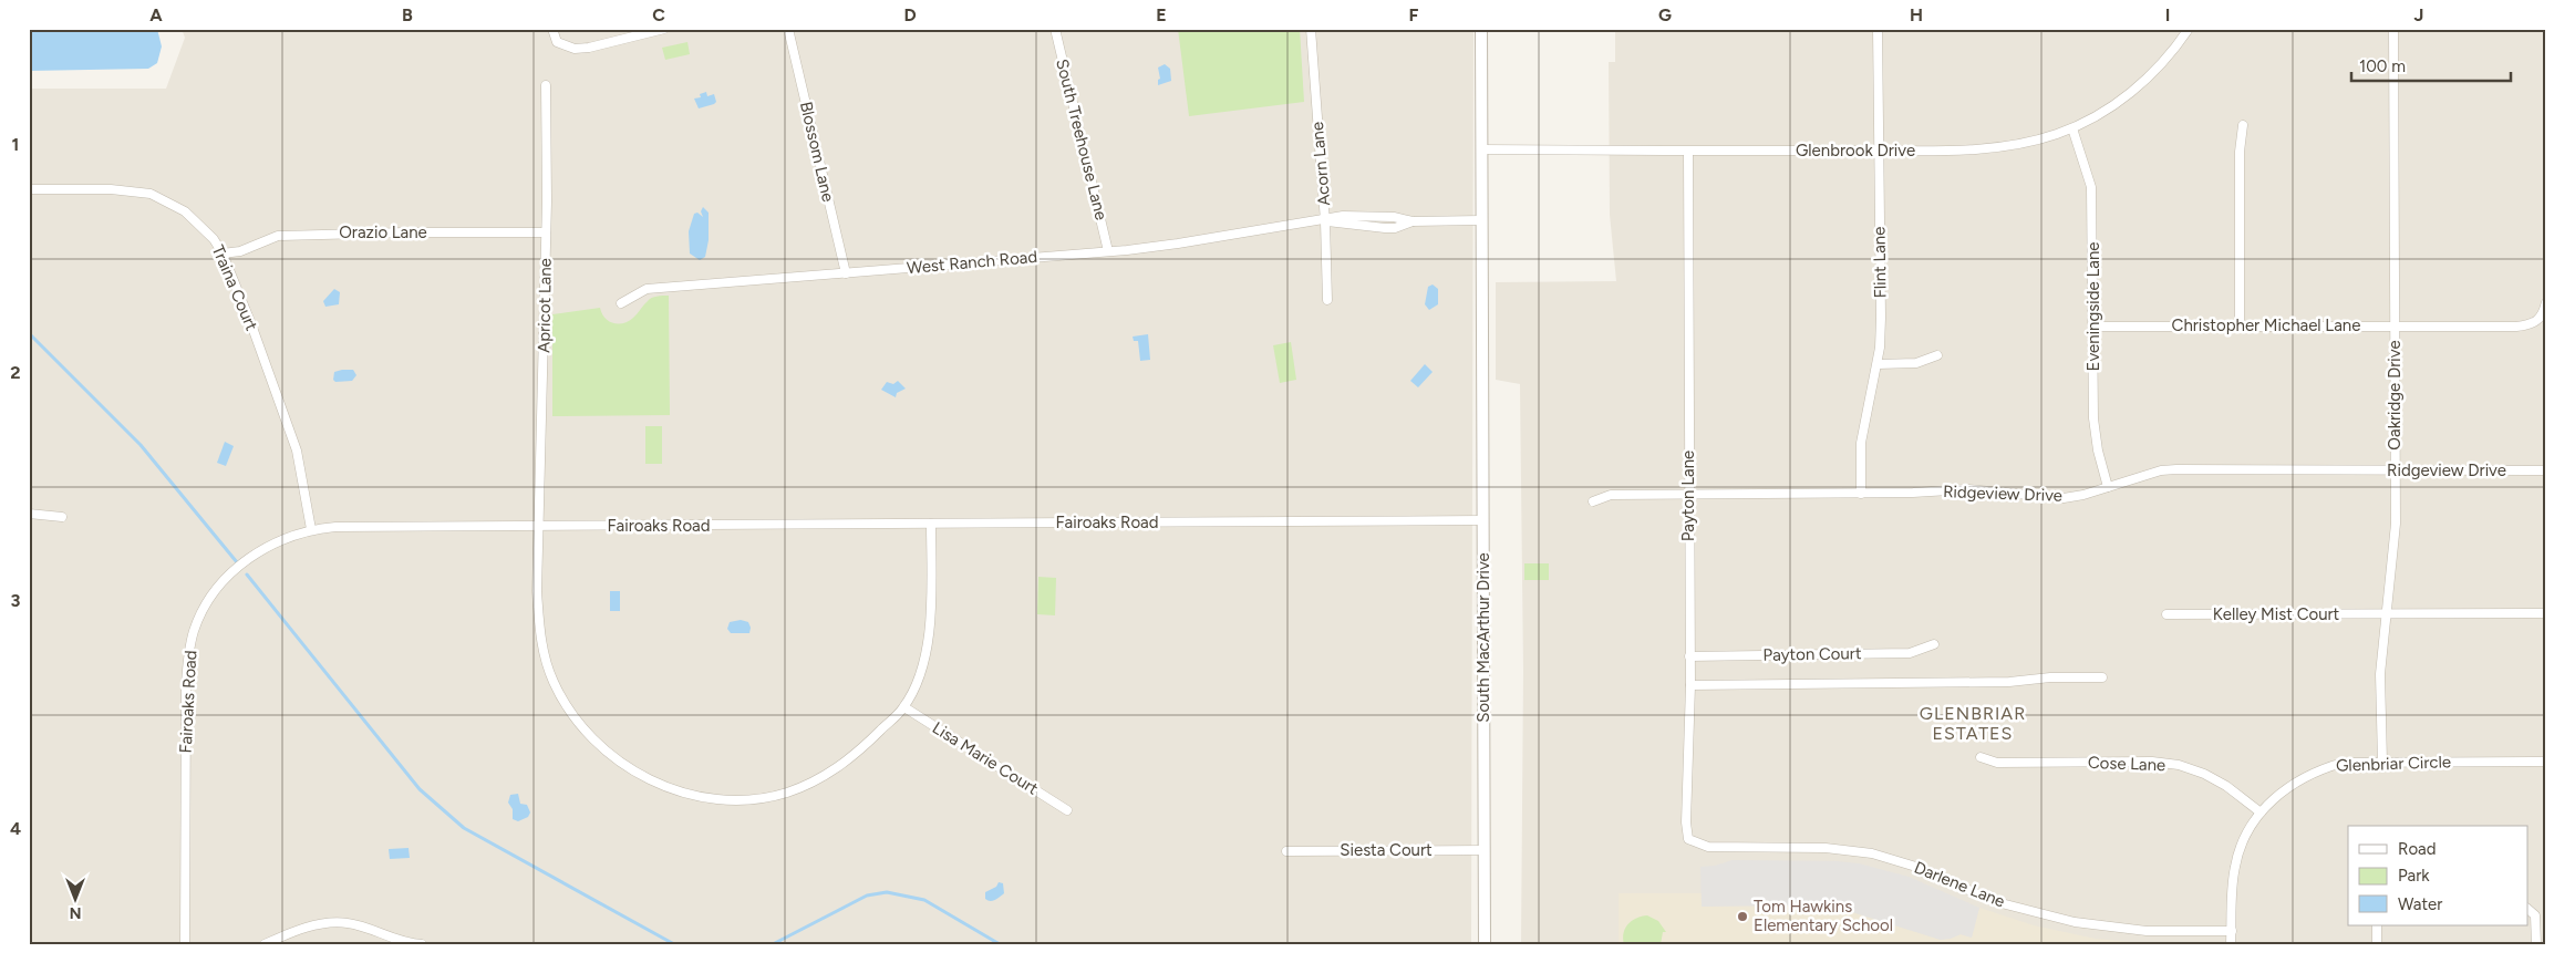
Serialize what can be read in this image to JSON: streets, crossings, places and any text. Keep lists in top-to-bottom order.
{
  "streets": {
    "street": [
      "South Treehouse Lane",
      "Glenbrook Drive",
      "Blossom Lane",
      "Acorn Lane",
      "Orazio Lane",
      "West Ranch Road",
      "Flint Lane",
      "Traina Court",
      "Apricot Lane",
      "Eveningside Lane",
      "Christopher Michael Lane",
      "Oakridge Drive",
      "Ridgeview Drive",
      "Payton Lane",
      "Fairoaks Road",
      "Kelley Mist Court",
      "South MacArthur Drive",
      "Payton Court",
      "Lisa Marie Court",
      "Cose Lane",
      "Glenbriar Circle",
      "Siesta Court",
      "Darlene Lane"
    ]
  },
  "crossings": [
    ["South Treehouse Lane", "West Ranch Road"],
    ["Glenbrook Drive", "Flint Lane"],
    ["Glenbrook Drive", "Eveningside Lane"],
    ["Glenbrook Drive", "Payton Lane"],
    ["Blossom Lane", "West Ranch Road"],
    ["Acorn Lane", "West Ranch Road"],
    ["Orazio Lane", "Traina Court"],
    ["Orazio Lane", "Apricot Lane"],
    ["West Ranch Road", "South MacArthur Drive"],
    ["Flint Lane", "Ridgeview Drive"],
    ["Traina Court", "Fairoaks Road"],
    ["Apricot Lane", "Fairoaks Road"],
    ["Apricot Lane", "Lisa Marie Court"],
    ["Eveningside Lane", "Christopher Michael Lane"],
    ["Eveningside Lane", "Ridgeview Drive"],
    ["Christopher Michael Lane", "Oakridge Drive"],
    ["Oakridge Drive", "Ridgeview Drive"],
    ["Oakridge Drive", "Kelley Mist Court"],
    ["Oakridge Drive", "Glenbriar Circle"],
    ["Ridgeview Drive", "Payton Lane"],
    ["Payton Lane", "Payton Court"],
    ["Payton Lane", "Darlene Lane"],
    ["Fairoaks Road", "South MacArthur Drive"],
    ["South MacArthur Drive", "Siesta Court"],
    ["Cose Lane", "Glenbriar Circle"],
    ["Glenbriar Circle", "Darlene Lane"]
  ],
  "districts": ["GLENBRIAR ESTATES"],
  "places": ["Tom Hawkins Elementary School"],
  "legend": ["Road", "Park", "Water"],
  "scale_bar": "100 m",
  "north": "bottom",
  "grid": {
    "columns": [
      "A",
      "B",
      "C",
      "D",
      "E",
      "F",
      "G",
      "H",
      "I",
      "J"
    ],
    "rows": [
      "1",
      "2",
      "3",
      "4"
    ]
  }
}
